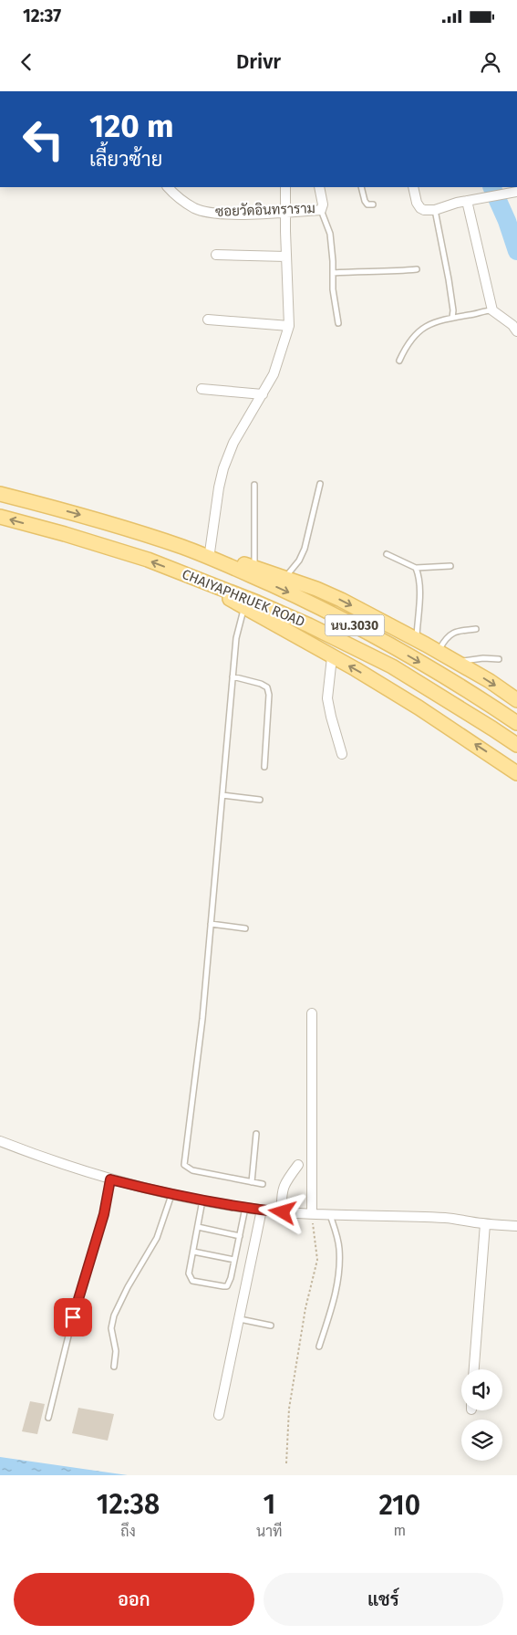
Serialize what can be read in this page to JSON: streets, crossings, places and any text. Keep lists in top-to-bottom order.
{
  "streets": {
    "main road": ["CHAIYAPHRUEK ROAD", "นบ.3030"],
    "street": ["ซอยวัดอินทราราม"]
  },
  "page": {
    "status": "12:37",
    "header": "Drivr",
    "turn": ["120 m", "เลี้ยวซ้าย"],
    "eta": [
      "12:38",
      "ถึง",
      "1",
      "นาที",
      "210",
      "m"
    ],
    "buttons": ["ออก", "แชร์"]
  }
}
